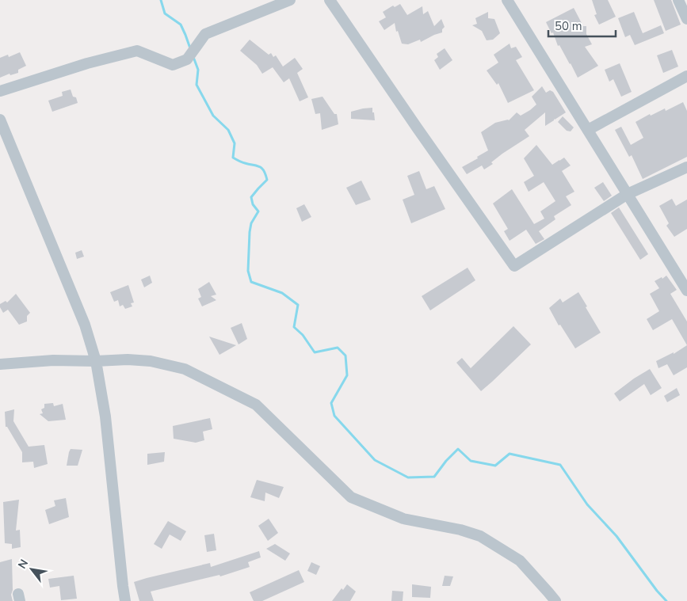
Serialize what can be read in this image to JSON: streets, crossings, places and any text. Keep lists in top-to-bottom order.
{
  "scale_bar": "50 m",
  "north": "top left"
}
